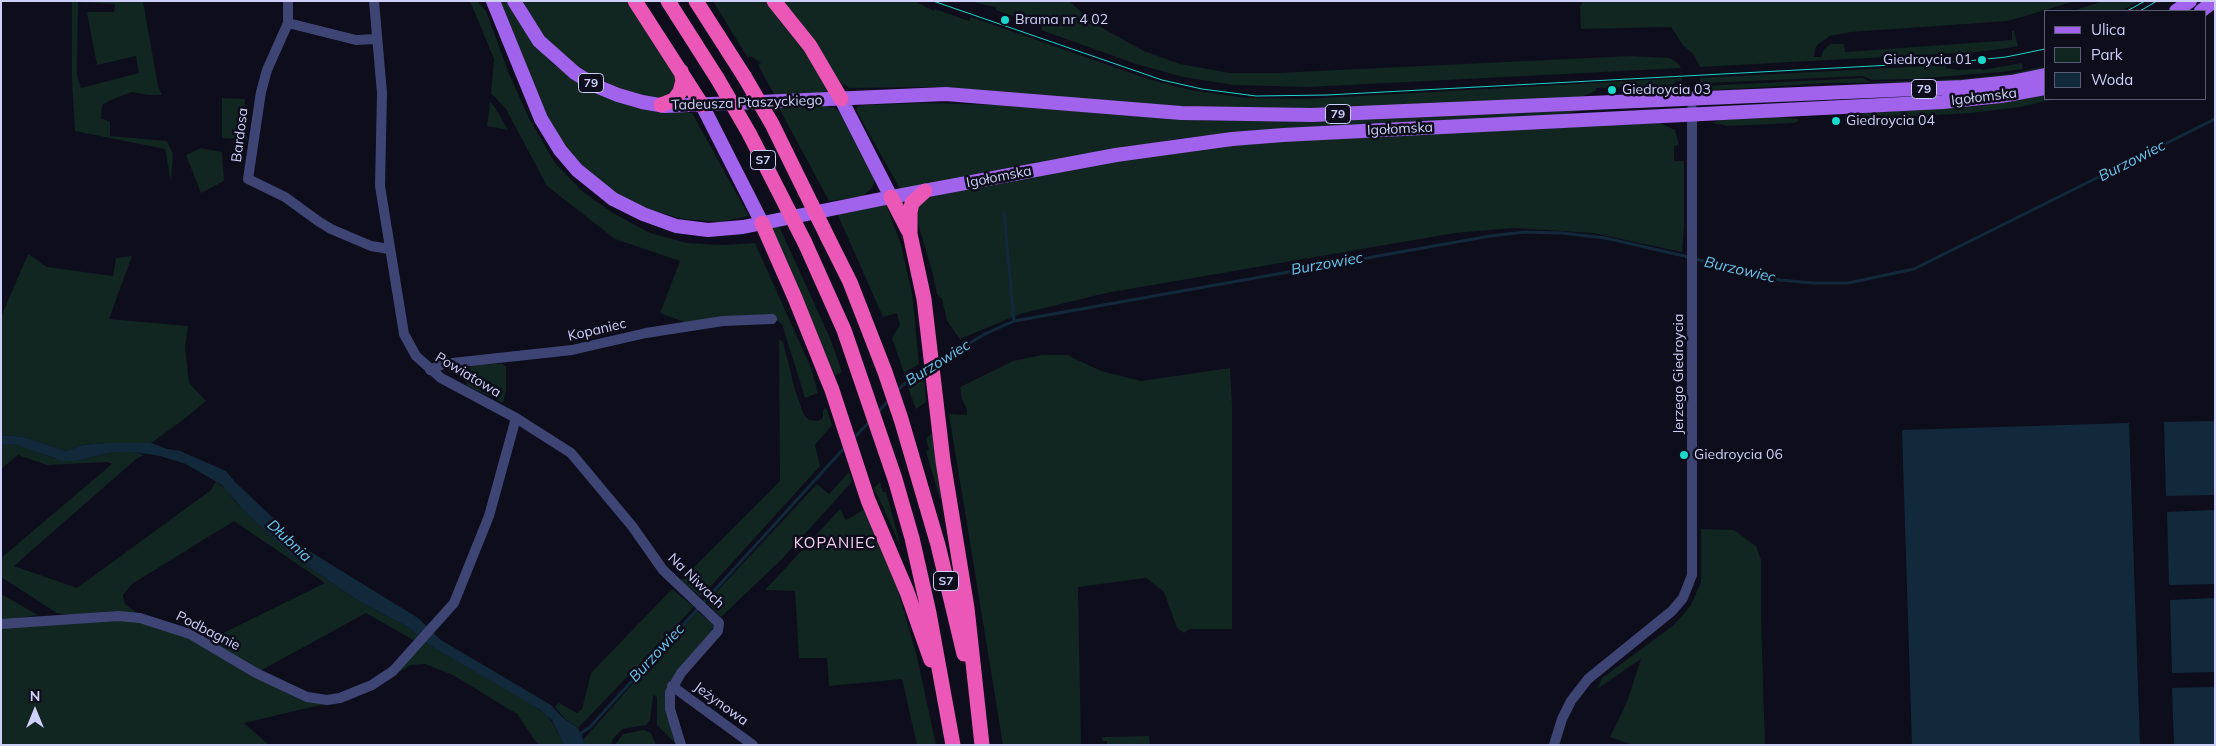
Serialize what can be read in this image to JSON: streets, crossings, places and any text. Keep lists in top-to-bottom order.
{
  "streets": {
    "highway": ["S7"],
    "main road": ["79", "Igołomska", "Tadeusza Ptaszyckiego"],
    "street": [
      "Bardosa",
      "Kopaniec",
      "Jerzego Giedroycia",
      "Powiatowa",
      "Na Niwach",
      "Podbagnie",
      "Jeżynowa"
    ]
  },
  "crossings": [
    ["79", "Igołomska"],
    ["Igołomska", "Tadeusza Ptaszyckiego"],
    ["Igołomska", "Jerzego Giedroycia"],
    ["Bardosa", "Powiatowa"],
    ["Kopaniec", "Powiatowa"],
    ["Powiatowa", "Na Niwach"],
    ["Powiatowa", "Podbagnie"],
    ["Na Niwach", "Podbagnie"],
    ["Na Niwach", "Jeżynowa"]
  ],
  "districts": ["KOPANIEC"],
  "water": ["Burzowiec", "Dłubnia"],
  "places": [
    "Brama nr 4 02",
    "Giedroycia 01",
    "Giedroycia 03",
    "Giedroycia 04",
    "Giedroycia 06"
  ],
  "legend": ["Ulica", "Park", "Woda"],
  "north": "top"
}
